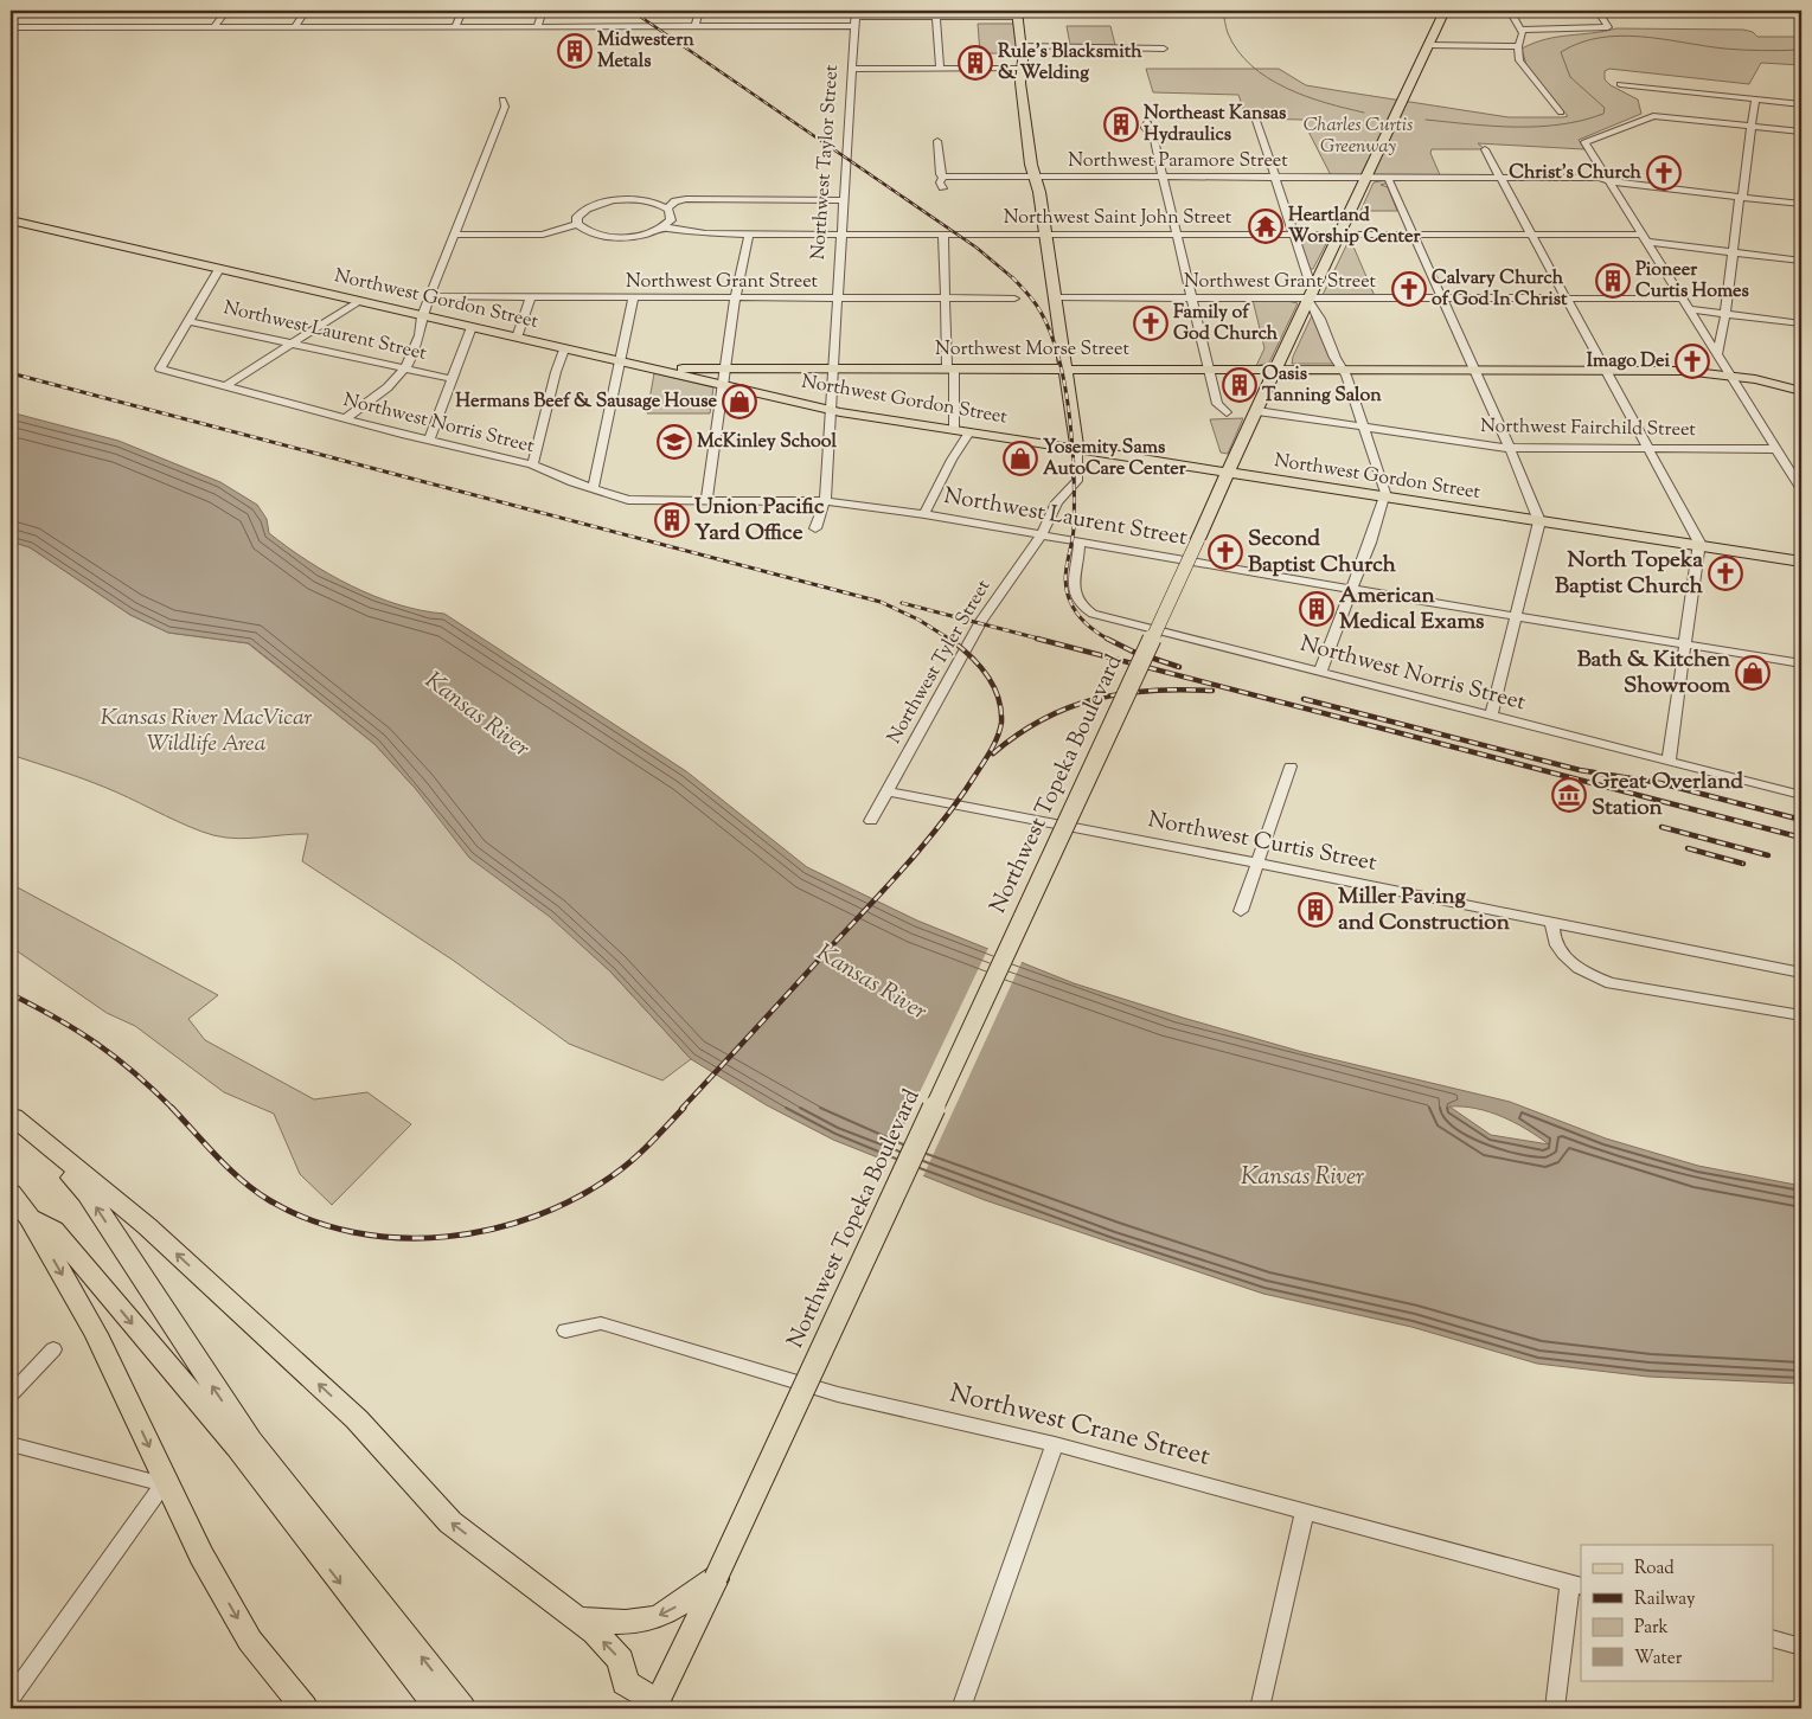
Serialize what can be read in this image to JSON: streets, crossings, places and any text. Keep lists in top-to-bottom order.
{
  "streets": {
    "main road": [
      "Northwest Gordon Street",
      "Northwest Morse Street",
      "Northwest Tyler Street",
      "Northwest Topeka Boulevard"
    ],
    "street": [
      "Northwest Paramore Street",
      "Northwest Taylor Street",
      "Northwest Saint John Street",
      "Northwest Grant Street",
      "Northwest Laurent Street",
      "Northwest Norris Street",
      "Northwest Fairchild Street",
      "Northwest Curtis Street",
      "Northwest Crane Street"
    ]
  },
  "crossings": [
    ["Northwest Paramore Street", "Northwest Tyler Street"],
    ["Northwest Paramore Street", "Northwest Topeka Boulevard"],
    ["Northwest Taylor Street", "Northwest Saint John Street"],
    ["Northwest Taylor Street", "Northwest Grant Street"],
    ["Northwest Taylor Street", "Northwest Gordon Street"],
    ["Northwest Taylor Street", "Northwest Laurent Street"],
    ["Northwest Taylor Street", "Northwest Morse Street"],
    ["Northwest Saint John Street", "Northwest Tyler Street"],
    ["Northwest Saint John Street", "Northwest Topeka Boulevard"],
    ["Northwest Grant Street", "Northwest Tyler Street"],
    ["Northwest Grant Street", "Northwest Topeka Boulevard"],
    ["Northwest Gordon Street", "Northwest Morse Street"],
    ["Northwest Gordon Street", "Northwest Tyler Street"],
    ["Northwest Gordon Street", "Northwest Topeka Boulevard"],
    ["Northwest Laurent Street", "Northwest Norris Street"],
    ["Northwest Laurent Street", "Northwest Tyler Street"],
    ["Northwest Morse Street", "Northwest Tyler Street"],
    ["Northwest Morse Street", "Northwest Topeka Boulevard"],
    ["Northwest Fairchild Street", "Northwest Topeka Boulevard"],
    ["Northwest Tyler Street", "Northwest Curtis Street"]
  ],
  "water": ["Kansas River"],
  "parks": ["Charles Curtis Greenway", "Kansas River MacVicar Wildlife Area"],
  "places": {
    "building": [
      "Midwestern Metals",
      "Rule's Blacksmith & Welding",
      "Northeast Kansas Hydraulics",
      "Pioneer Curtis Homes",
      "Oasis Tanning Salon",
      "Union Pacific Yard Office",
      "American Medical Exams",
      "Miller Paving and Construction"
    ],
    "church": [
      "Christ's Church",
      "Calvary Church of God In Christ",
      "Family of God Church",
      "Imago Dei",
      "Second Baptist Church",
      "North Topeka Baptist Church"
    ],
    "temple": ["Heartland Worship Center"],
    "shop": ["Hermans Beef & Sausage House", "Yosemity Sams AutoCare Center", "Bath & Kitchen Showroom"],
    "school or university": ["McKinley School"],
    "museum": ["Great Overland Station"]
  },
  "legend": [
    "Road",
    "Railway",
    "Park",
    "Water"
  ]
}
